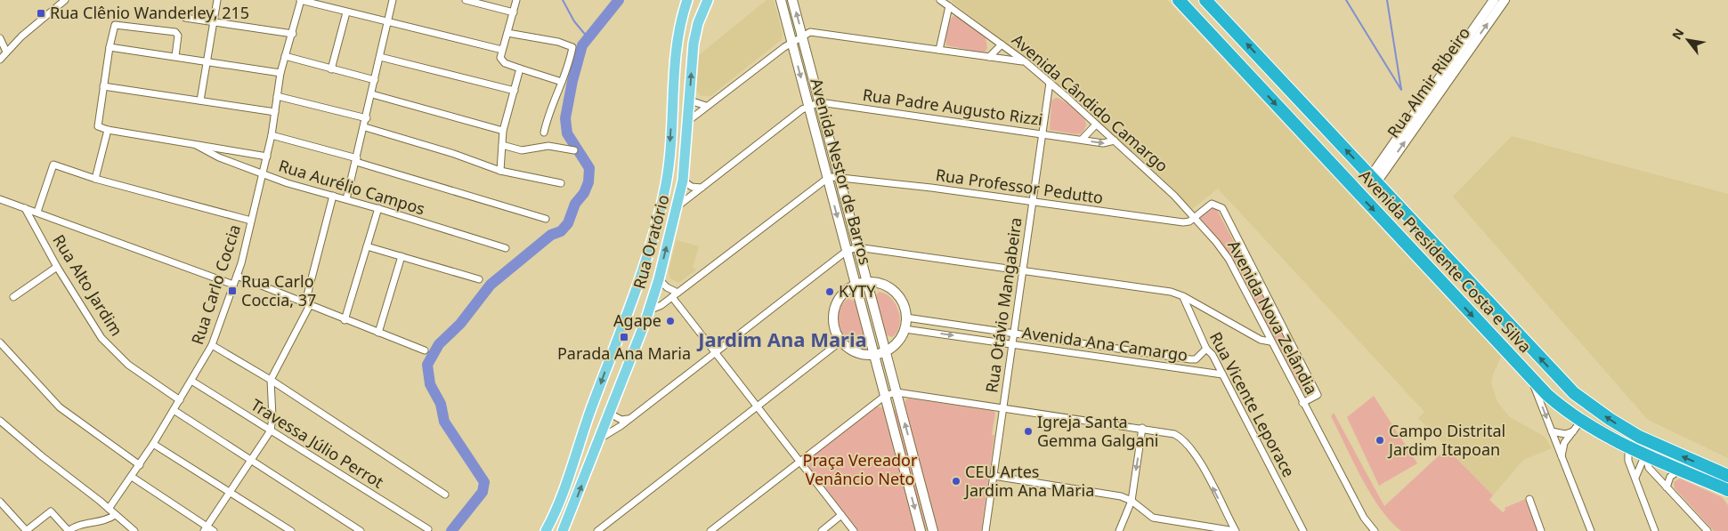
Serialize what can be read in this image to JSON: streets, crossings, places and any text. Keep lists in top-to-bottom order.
{
  "streets": {
    "highway": ["Avenida Presidente Costa e Silva"],
    "main road": ["Rua Oratório"],
    "street": [
      "Rua Almir Ribeiro",
      "Avenida Cândido Camargo",
      "Rua Padre Augusto Rizzi",
      "Avenida Nestor de Barros",
      "Rua Professor Pedutto",
      "Rua Aurélio Campos",
      "Rua Carlo Coccia",
      "Rua Alto Jardim",
      "Rua Otávio Mangabeira",
      "Avenida Nova Zelândia",
      "Avenida Ana Camargo",
      "Rua Vicente Leporace",
      "Travessa Júlio Perrot"
    ]
  },
  "crossings": [
    ["Rua Almir Ribeiro", "Avenida Presidente Costa e Silva"],
    ["Avenida Cândido Camargo", "Rua Padre Augusto Rizzi"],
    ["Avenida Cândido Camargo", "Rua Professor Pedutto"],
    ["Avenida Cândido Camargo", "Rua Otávio Mangabeira"],
    ["Avenida Cândido Camargo", "Avenida Nova Zelândia"],
    ["Rua Padre Augusto Rizzi", "Avenida Nestor de Barros"],
    ["Rua Padre Augusto Rizzi", "Rua Otávio Mangabeira"],
    ["Avenida Nestor de Barros", "Rua Professor Pedutto"],
    ["Rua Professor Pedutto", "Rua Otávio Mangabeira"],
    ["Rua Professor Pedutto", "Avenida Nova Zelândia"],
    ["Rua Aurélio Campos", "Rua Carlo Coccia"],
    ["Rua Carlo Coccia", "Rua Alto Jardim"],
    ["Rua Carlo Coccia", "Travessa Júlio Perrot"],
    ["Rua Otávio Mangabeira", "Avenida Ana Camargo"],
    ["Avenida Ana Camargo", "Rua Vicente Leporace"]
  ],
  "districts": ["Jardim Ana Maria"],
  "parks": ["Praça Vereador Venâncio Neto"],
  "places": {
    "transit": ["Rua Clênio Wanderley, 215", "Rua Carlo Coccia, 37", "Parada Ana Maria"],
    "other": [
      "KYTY",
      "Agape",
      "Igreja Santa Gemma Galgani",
      "Campo Distrital Jardim Itapoan",
      "CEU Artes Jardim Ana Maria"
    ]
  },
  "north": "top left"
}
